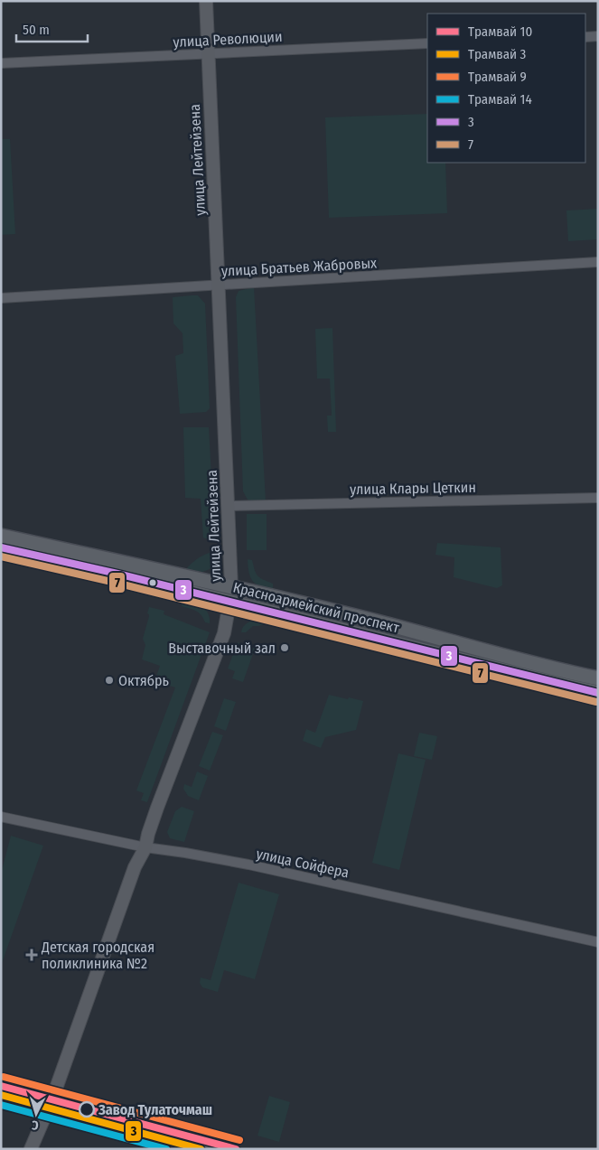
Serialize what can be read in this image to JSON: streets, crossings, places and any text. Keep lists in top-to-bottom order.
{
  "streets": {
    "main road": ["улица Лейтейзена", "Красноармейский проспект"],
    "street": [
      "улица Революции",
      "улица Братьев Жабровых",
      "улица Клары Цеткин",
      "улица Сойфера"
    ]
  },
  "crossings": [
    ["улица Революции", "улица Лейтейзена"],
    ["улица Лейтейзена", "улица Братьев Жабровых"],
    ["улица Лейтейзена", "улица Клары Цеткин"],
    ["улица Лейтейзена", "Красноармейский проспект"],
    ["улица Лейтейзена", "улица Сойфера"]
  ],
  "places": {
    "other": ["Выставочный зал", "Октябрь", "Завод Тулаточмаш"],
    "health": ["Детская городская поликлиника №2"]
  },
  "lines": [
    "transit line 3",
    "transit line 7",
    "tram line 9",
    "tram line 10",
    "tram line 3",
    "tram line 14"
  ],
  "legend": [
    "Трамвай 10",
    "Трамвай 3",
    "Трамвай 9",
    "Трамвай 14",
    "3",
    "7"
  ],
  "scale_bar": "50 m",
  "north": "bottom"
}
